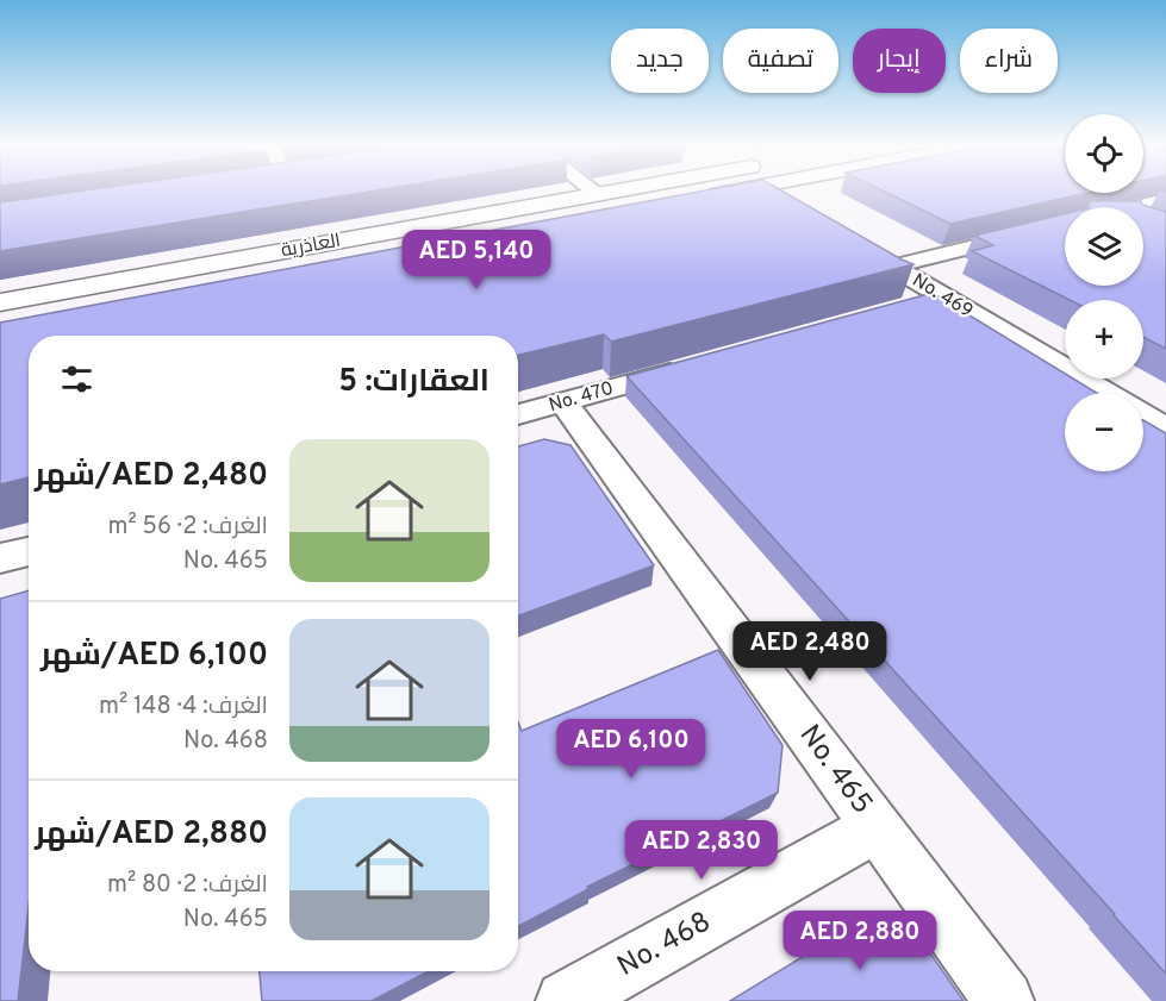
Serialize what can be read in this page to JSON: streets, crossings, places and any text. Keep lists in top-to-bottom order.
{
  "streets": {
    "street": [
      "العاذرية",
      "No. 469",
      "No. 470",
      "No. 465",
      "No. 468"
    ]
  },
  "crossings": [
    ["No. 470", "No. 465"],
    ["No. 465", "No. 468"]
  ],
  "page": {
    "chip": [
      "شراء",
      "إيجار",
      "تصفية",
      "جديد"
    ],
    "map_buttons": ["+", "−"],
    "price": [
      "AED 5,140",
      "AED 2,480",
      "AED 6,100",
      "AED 2,830",
      "AED 2,880"
    ],
    "heading": "العقارات: 5",
    "list": [
      {
        "name": "AED 2,480/شهر",
        "note": "الغرف: 2 · 56 m² · No. 465"
      },
      {
        "name": "AED 6,100/شهر",
        "note": "الغرف: 4 · 148 m² · No. 468"
      },
      {
        "name": "AED 2,880/شهر",
        "note": "الغرف: 2 · 80 m² · No. 465"
      }
    ]
  }
}
